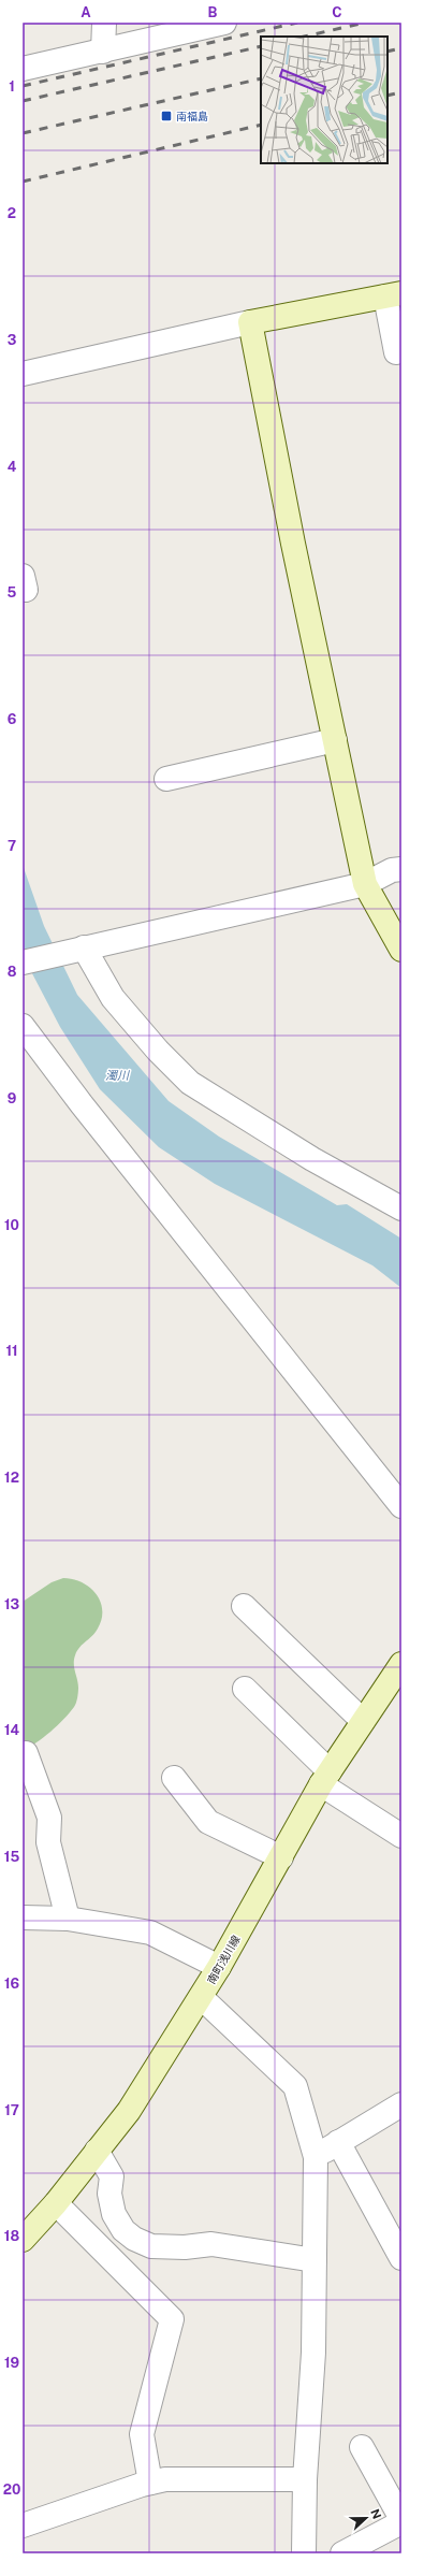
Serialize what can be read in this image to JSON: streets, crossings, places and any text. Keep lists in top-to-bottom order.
{
  "streets": {
    "street": ["南町浅川線"]
  },
  "water": ["濁川"],
  "places": {
    "transit": ["南福島"]
  },
  "north": "right",
  "grid": {
    "columns": ["A", "B", "C"],
    "rows": [
      "1",
      "2",
      "3",
      "4",
      "5",
      "6",
      "7",
      "8",
      "9",
      "10",
      "11",
      "12",
      "13",
      "14",
      "15",
      "16",
      "17",
      "18",
      "19",
      "20"
    ]
  }
}
